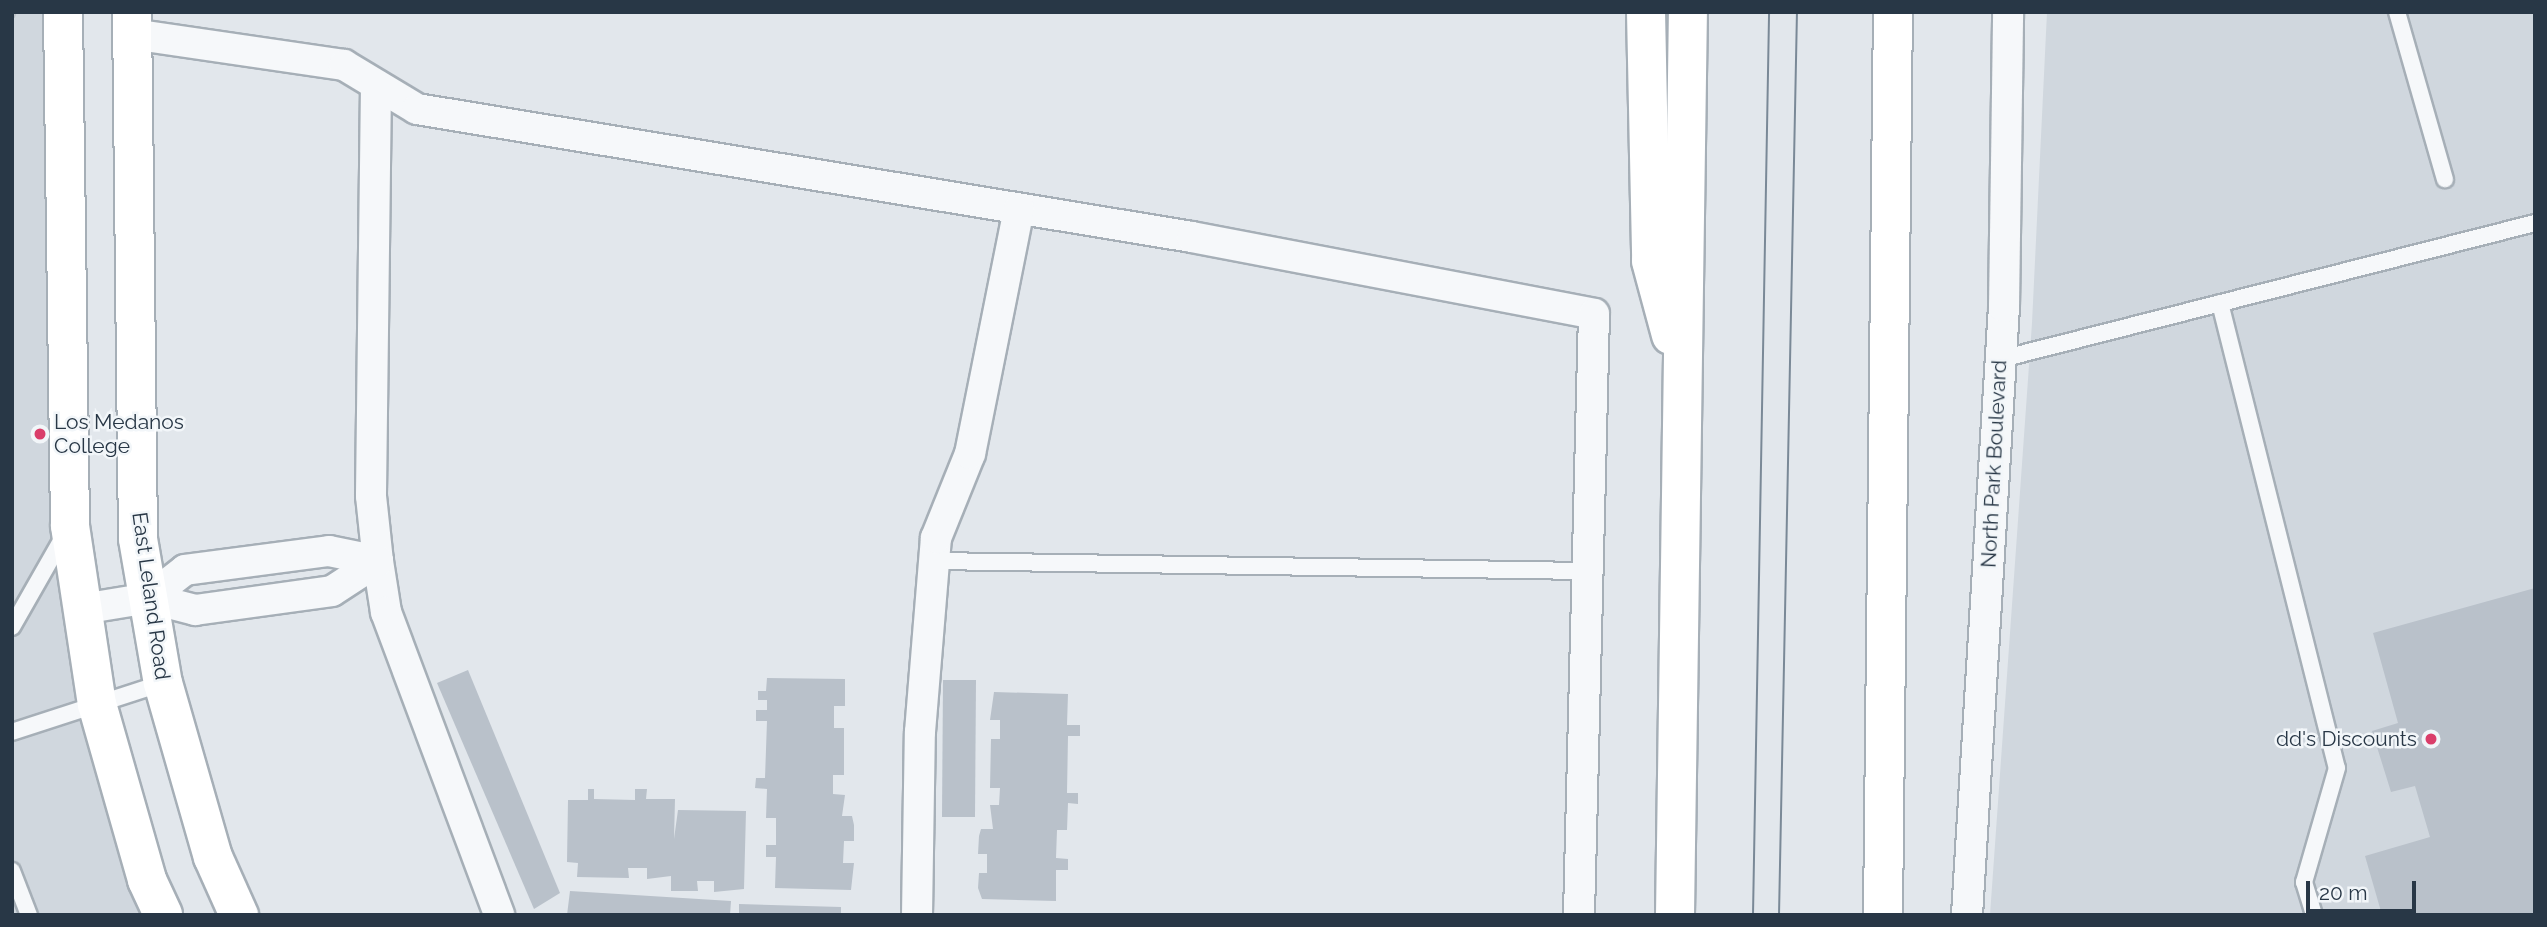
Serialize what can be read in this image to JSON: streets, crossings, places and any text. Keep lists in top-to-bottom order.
{
  "streets": {
    "main road": ["East Leland Road"],
    "street": ["North Park Boulevard"]
  },
  "places": ["Los Medanos College", "dd's Discounts"],
  "scale_bar": "20 m"
}
